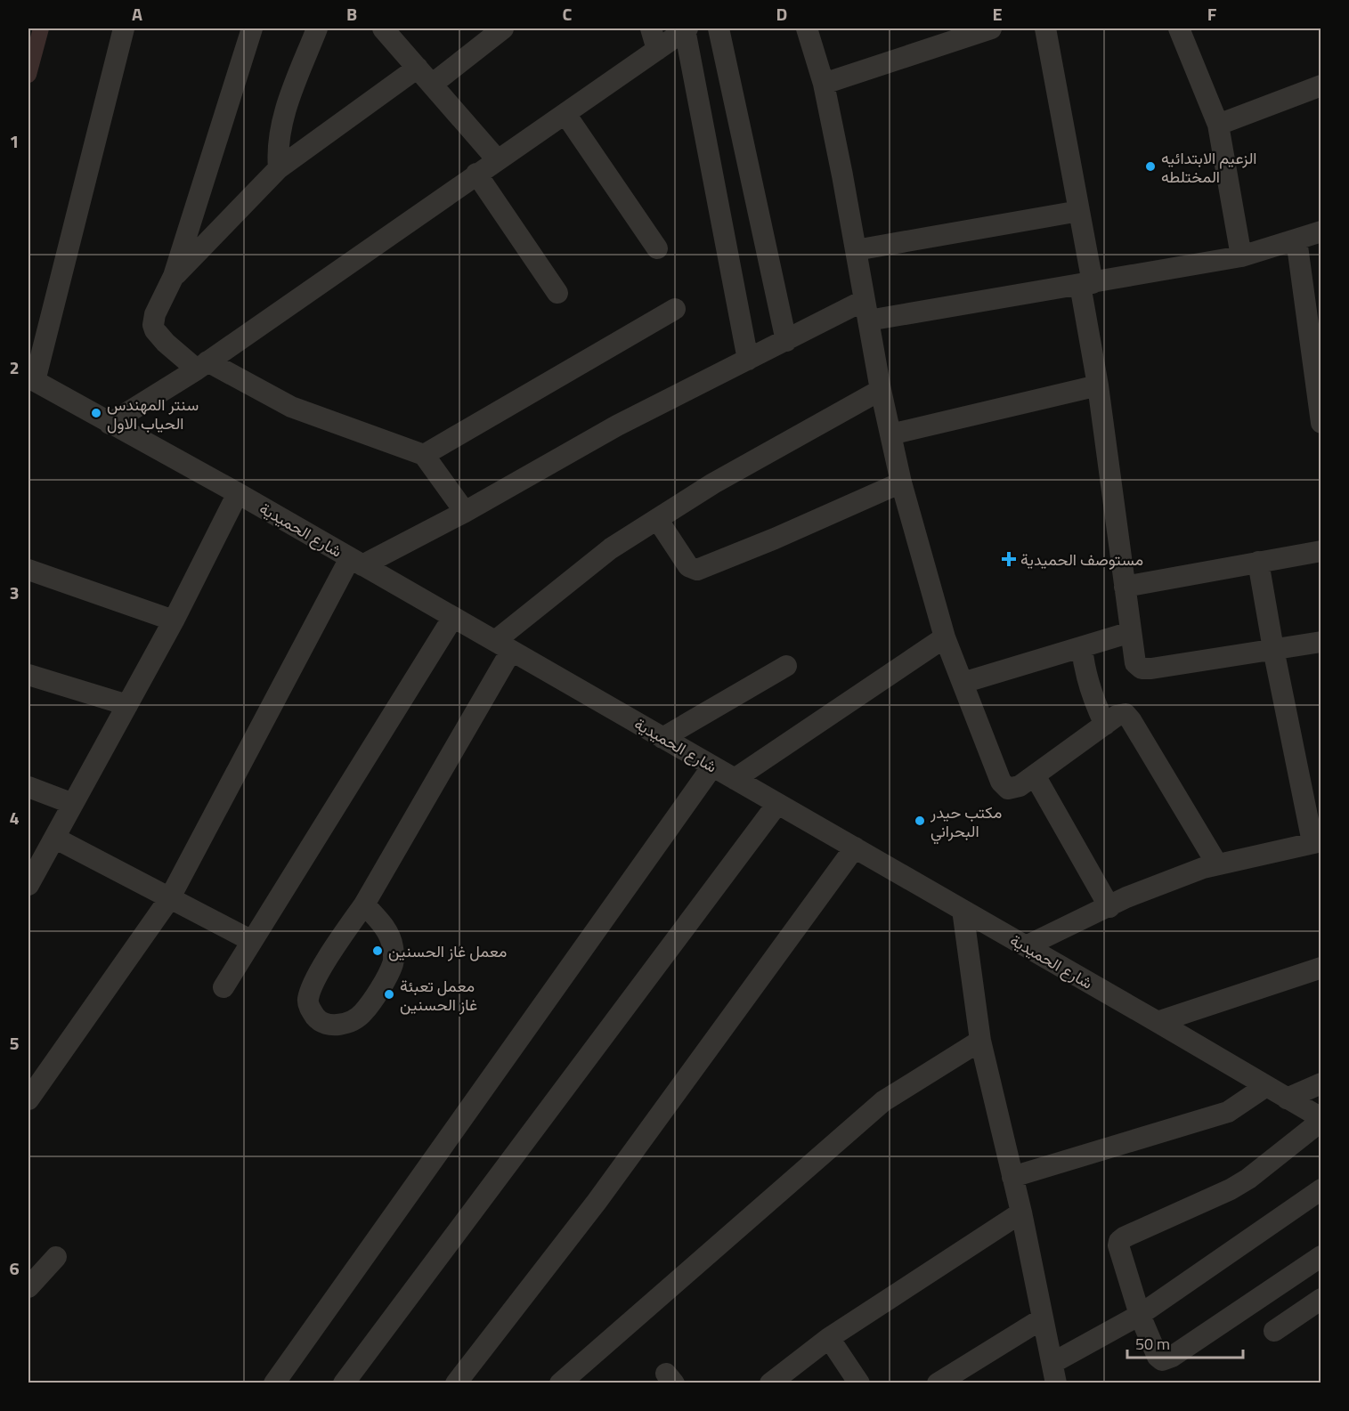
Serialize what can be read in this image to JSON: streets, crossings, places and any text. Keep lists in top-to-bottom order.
{
  "streets": {
    "street": ["شارع الحميدية"]
  },
  "places": {
    "other": [
      "الزعيم الابتدائيه المختلطه",
      "سنتر المهندس الحياب الاول",
      "مكتب حيدر البحراني",
      "معمل غاز الحسنين",
      "معمل تعبئة غاز الحسنين"
    ],
    "health": ["مستوصف الحميدية"]
  },
  "scale_bar": "50 m",
  "grid": {
    "columns": [
      "A",
      "B",
      "C",
      "D",
      "E",
      "F"
    ],
    "rows": [
      "1",
      "2",
      "3",
      "4",
      "5",
      "6"
    ]
  }
}
